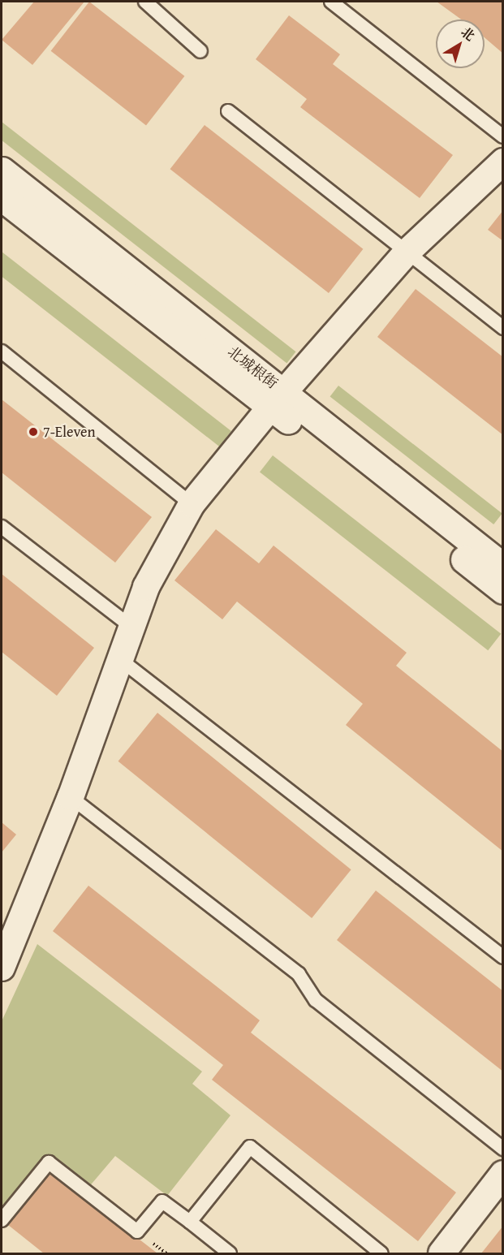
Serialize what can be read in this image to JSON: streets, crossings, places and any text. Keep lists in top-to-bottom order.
{
  "streets": {
    "street": ["北城根街"]
  },
  "places": ["7-Eleven"],
  "north": "top right"
}
